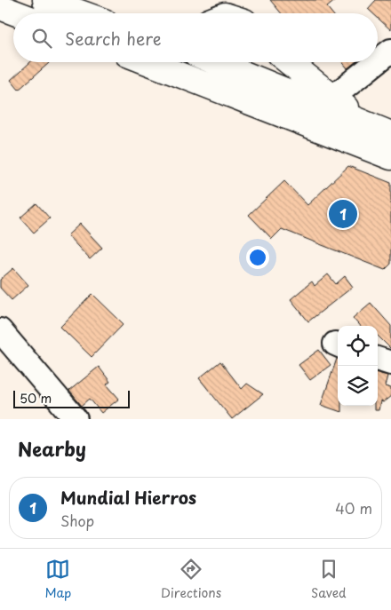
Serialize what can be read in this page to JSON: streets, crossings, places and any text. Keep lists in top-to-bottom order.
{
  "scale_bar": "50 m",
  "page": {
    "search": "Search here",
    "pins": "1",
    "scale": "50 m",
    "heading": "Nearby",
    "list": [
      {
        "mark": "1",
        "name": "Mundial Hierros",
        "note": "Shop",
        "value": "40 m"
      }
    ],
    "nav": ["Map", "Directions", "Saved"]
  }
}
